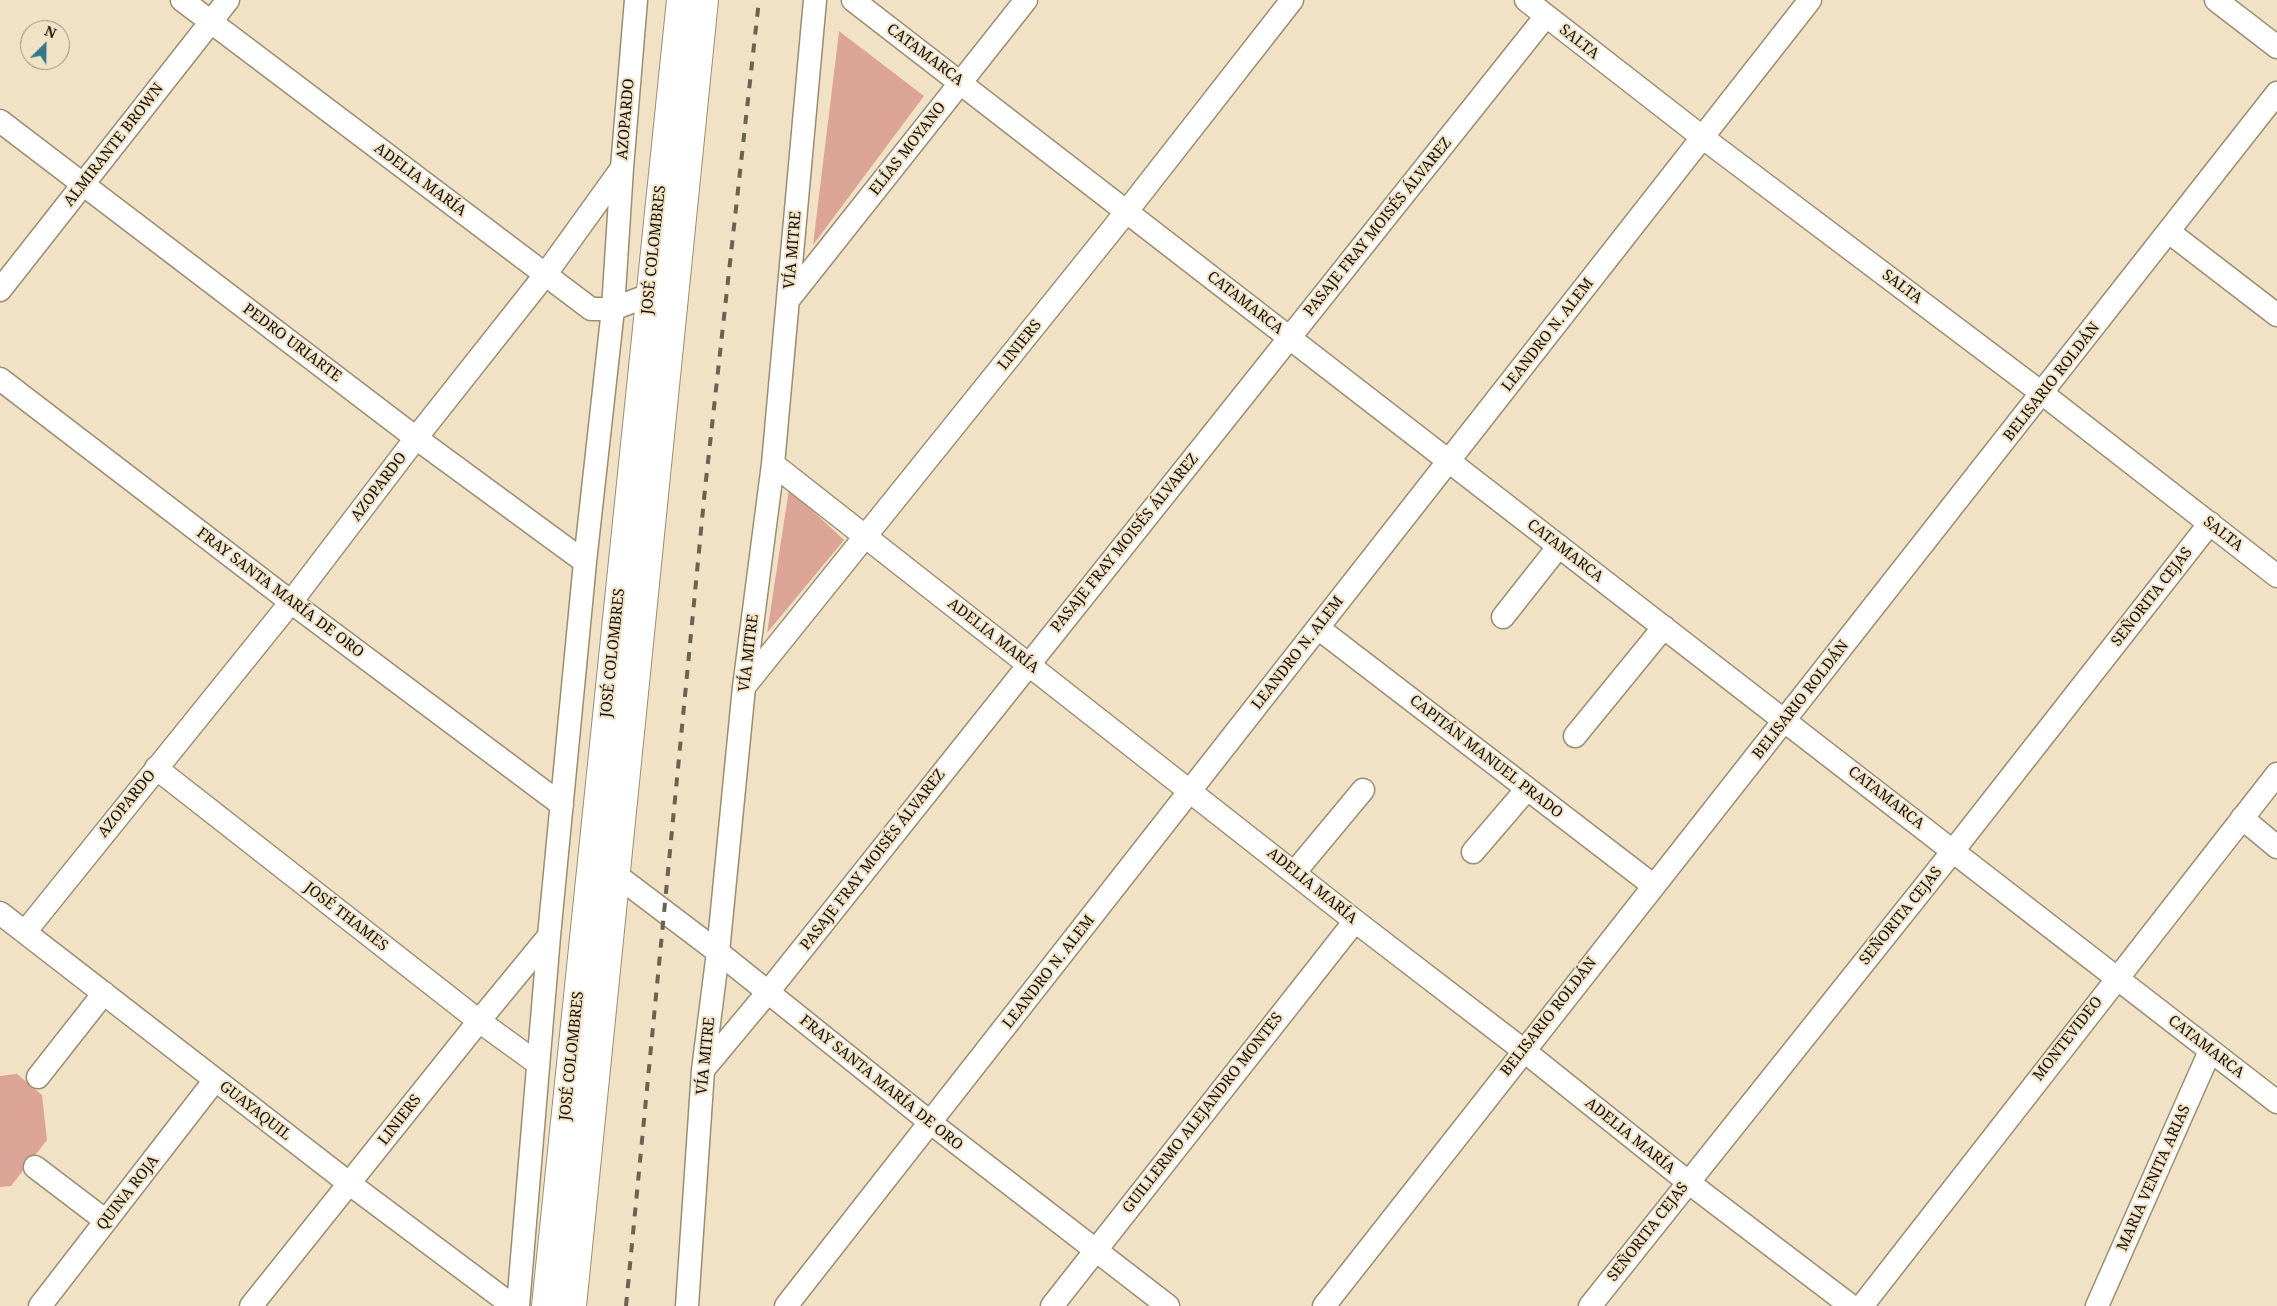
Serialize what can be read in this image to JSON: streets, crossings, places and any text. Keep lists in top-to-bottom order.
{
  "streets": {
    "main road": ["JOSÉ COLOMBRES"],
    "street": [
      "SALTA",
      "CATAMARCA",
      "AZOPARDO",
      "ALMIRANTE BROWN",
      "ELÍAS MOYANO",
      "ADELIA MARÍA",
      "PASAJE FRAY MOISÉS ÁLVAREZ",
      "VÍA MITRE",
      "LEANDRO N. ALEM",
      "PEDRO URIARTE",
      "LINIERS",
      "BELISARIO ROLDÁN",
      "FRAY SANTA MARÍA DE ORO",
      "SEÑORITA CEJAS",
      "CAPITÁN MANUEL PRADO",
      "JOSÉ THAMES",
      "MONTEVIDEO",
      "GUAYAQUIL",
      "GUILLERMO ALEJANDRO MONTES",
      "MARIA VENITA ARIAS",
      "QUINA ROJA"
    ]
  },
  "crossings": [
    ["SALTA", "PASAJE FRAY MOISÉS ÁLVAREZ"],
    ["SALTA", "LEANDRO N. ALEM"],
    ["SALTA", "BELISARIO ROLDÁN"],
    ["SALTA", "SEÑORITA CEJAS"],
    ["CATAMARCA", "ELÍAS MOYANO"],
    ["CATAMARCA", "PASAJE FRAY MOISÉS ÁLVAREZ"],
    ["CATAMARCA", "LEANDRO N. ALEM"],
    ["CATAMARCA", "LINIERS"],
    ["CATAMARCA", "BELISARIO ROLDÁN"],
    ["CATAMARCA", "SEÑORITA CEJAS"],
    ["CATAMARCA", "MONTEVIDEO"],
    ["CATAMARCA", "MARIA VENITA ARIAS"],
    ["AZOPARDO", "ADELIA MARÍA"],
    ["AZOPARDO", "PEDRO URIARTE"],
    ["AZOPARDO", "FRAY SANTA MARÍA DE ORO"],
    ["AZOPARDO", "JOSÉ THAMES"],
    ["AZOPARDO", "GUAYAQUIL"],
    ["ALMIRANTE BROWN", "ADELIA MARÍA"],
    ["ALMIRANTE BROWN", "PEDRO URIARTE"],
    ["ELÍAS MOYANO", "VÍA MITRE"],
    ["ADELIA MARÍA", "PASAJE FRAY MOISÉS ÁLVAREZ"],
    ["ADELIA MARÍA", "JOSÉ COLOMBRES"],
    ["ADELIA MARÍA", "VÍA MITRE"],
    ["ADELIA MARÍA", "LEANDRO N. ALEM"],
    ["ADELIA MARÍA", "LINIERS"],
    ["ADELIA MARÍA", "BELISARIO ROLDÁN"],
    ["ADELIA MARÍA", "SEÑORITA CEJAS"],
    ["ADELIA MARÍA", "GUILLERMO ALEJANDRO MONTES"],
    ["PASAJE FRAY MOISÉS ÁLVAREZ", "VÍA MITRE"],
    ["PASAJE FRAY MOISÉS ÁLVAREZ", "FRAY SANTA MARÍA DE ORO"],
    ["JOSÉ COLOMBRES", "FRAY SANTA MARÍA DE ORO"],
    ["VÍA MITRE", "LINIERS"],
    ["VÍA MITRE", "FRAY SANTA MARÍA DE ORO"],
    ["LEANDRO N. ALEM", "FRAY SANTA MARÍA DE ORO"],
    ["LEANDRO N. ALEM", "CAPITÁN MANUEL PRADO"],
    ["LINIERS", "JOSÉ THAMES"],
    ["LINIERS", "GUAYAQUIL"],
    ["BELISARIO ROLDÁN", "CAPITÁN MANUEL PRADO"],
    ["FRAY SANTA MARÍA DE ORO", "GUILLERMO ALEJANDRO MONTES"],
    ["GUAYAQUIL", "QUINA ROJA"]
  ],
  "north": "top right"
}
